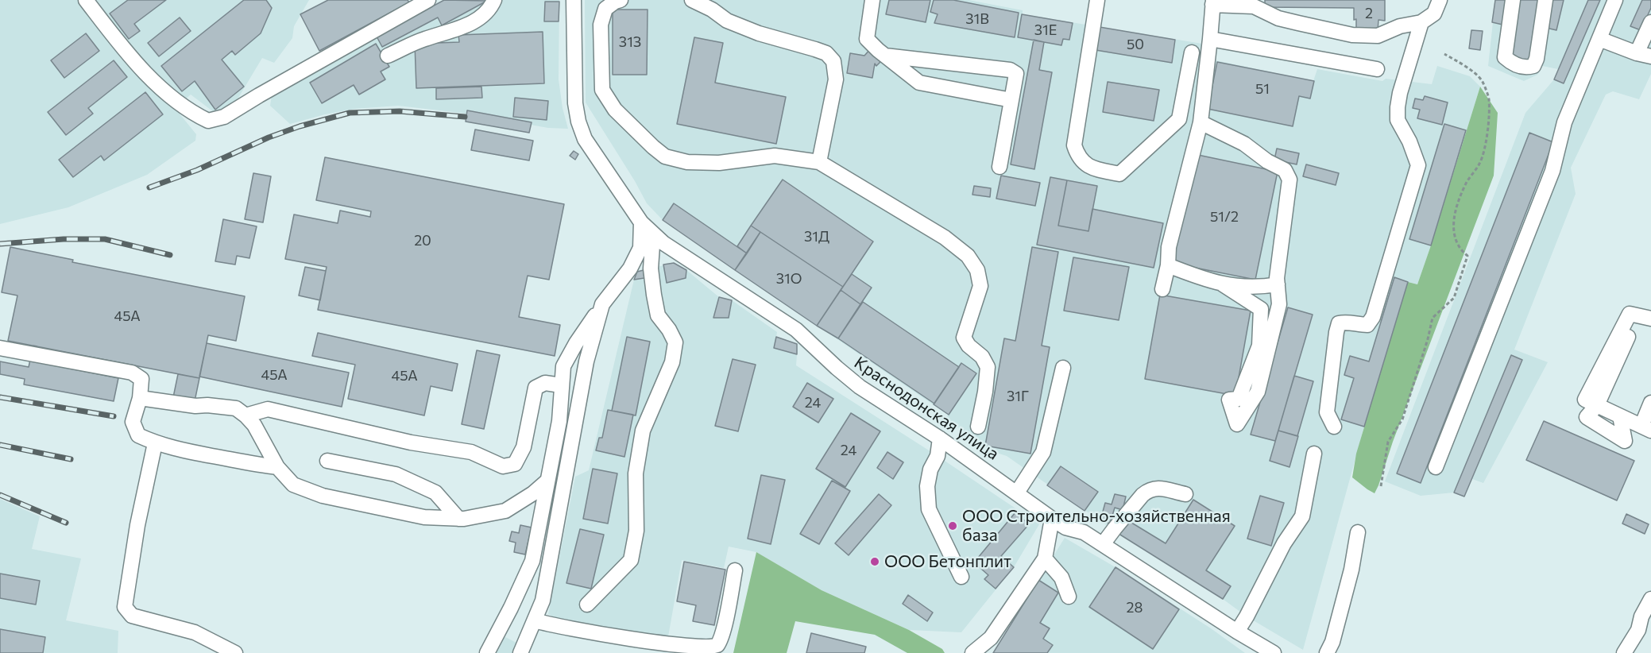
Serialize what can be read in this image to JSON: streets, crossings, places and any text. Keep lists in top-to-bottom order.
{
  "streets": {
    "street": ["Краснодонская улица"]
  },
  "places": ["ООО Строительно-хозяйственная база", "ООО Бетонплит"],
  "house_numbers": [
    "2",
    "31В",
    "31Е",
    "31З",
    "50",
    "51",
    "51/2",
    "31Д",
    "20",
    "31О",
    "45А",
    "45А",
    "45А",
    "31Г",
    "24",
    "24",
    "28"
  ]
}
